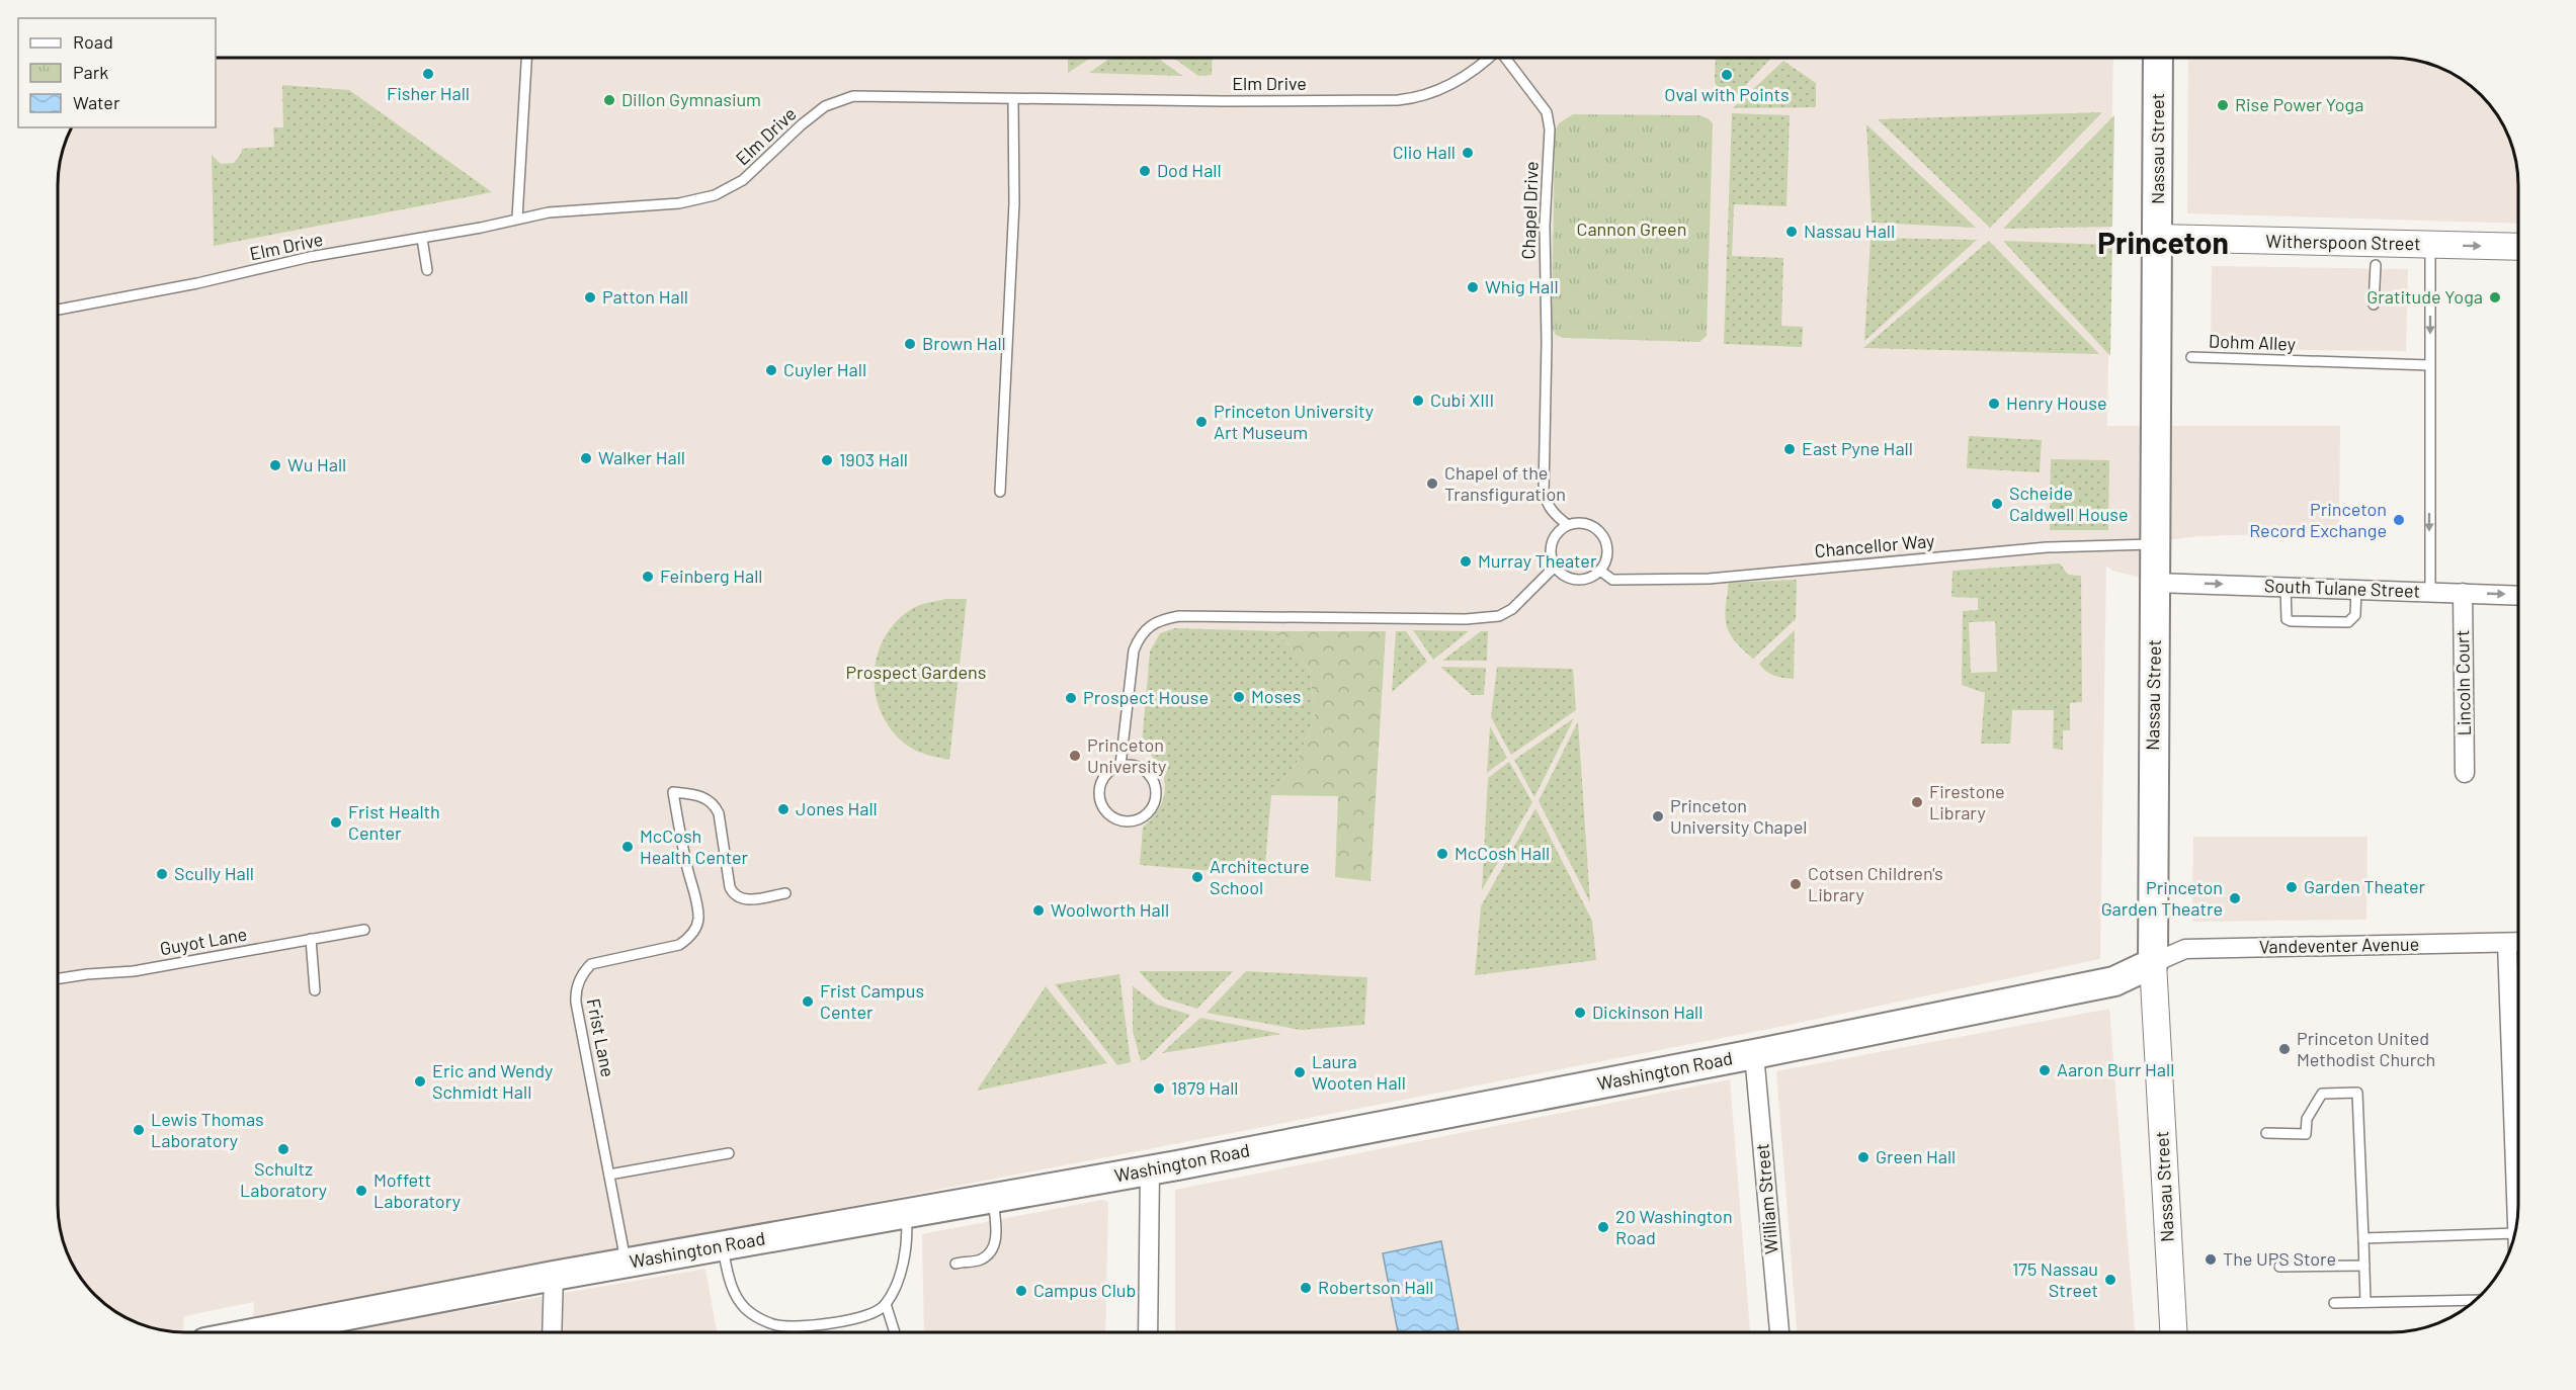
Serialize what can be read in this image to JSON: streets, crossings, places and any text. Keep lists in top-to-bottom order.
{
  "streets": {
    "main road": ["Nassau Street", "Witherspoon Street", "Washington Road"],
    "street": [
      "South Tulane Street",
      "Lincoln Court",
      "Vandeventer Avenue",
      "William Street"
    ],
    "lane": [
      "Elm Drive",
      "Chapel Drive",
      "Dohm Alley",
      "Chancellor Way",
      "Guyot Lane",
      "Frist Lane"
    ]
  },
  "crossings": [
    ["Nassau Street", "Witherspoon Street"],
    ["Nassau Street", "Chancellor Way"],
    ["Nassau Street", "South Tulane Street"],
    ["Nassau Street", "Vandeventer Avenue"],
    ["Nassau Street", "Washington Road"],
    ["Chapel Drive", "Chancellor Way"],
    ["South Tulane Street", "Lincoln Court"],
    ["Vandeventer Avenue", "Washington Road"],
    ["Frist Lane", "Washington Road"],
    ["Washington Road", "William Street"]
  ],
  "one_way": ["South Tulane Street"],
  "districts": ["Princeton"],
  "parks": ["Cannon Green", "Prospect Gardens"],
  "places": [
    "Fisher Hall",
    "Oval with Points",
    "Dillon Gymnasium",
    "Rise Power Yoga",
    "Clio Hall",
    "Dod Hall",
    "Nassau Hall",
    "Whig Hall",
    "Patton Hall",
    "Gratitude Yoga",
    "Brown Hall",
    "Cuyler Hall",
    "Cubi XIII",
    "Henry House",
    "Princeton University Art Museum",
    "East Pyne Hall",
    "Walker Hall",
    "1903 Hall",
    "Wu Hall",
    "Chapel of the Transfiguration",
    "Scheide Caldwell House",
    "Princeton Record Exchange",
    "Murray Theater",
    "Feinberg Hall",
    "Moses",
    "Prospect House",
    "Princeton University",
    "Firestone Library",
    "Jones Hall",
    "Princeton University Chapel",
    "Frist Health Center",
    "McCosh Health Center",
    "McCosh Hall",
    "Scully Hall",
    "Architecture School",
    "Cotsen Children's Library",
    "Garden Theater",
    "Princeton Garden Theatre",
    "Woolworth Hall",
    "Frist Campus Center",
    "Dickinson Hall",
    "Princeton United Methodist Church",
    "Aaron Burr Hall",
    "Laura Wooten Hall",
    "Eric and Wendy Schmidt Hall",
    "1879 Hall",
    "Lewis Thomas Laboratory",
    "Schultz Laboratory",
    "Green Hall",
    "Moffett Laboratory",
    "20 Washington Road",
    "The UPS Store",
    "175 Nassau Street",
    "Robertson Hall",
    "Campus Club"
  ],
  "legend": ["Road", "Park", "Water"]
}
